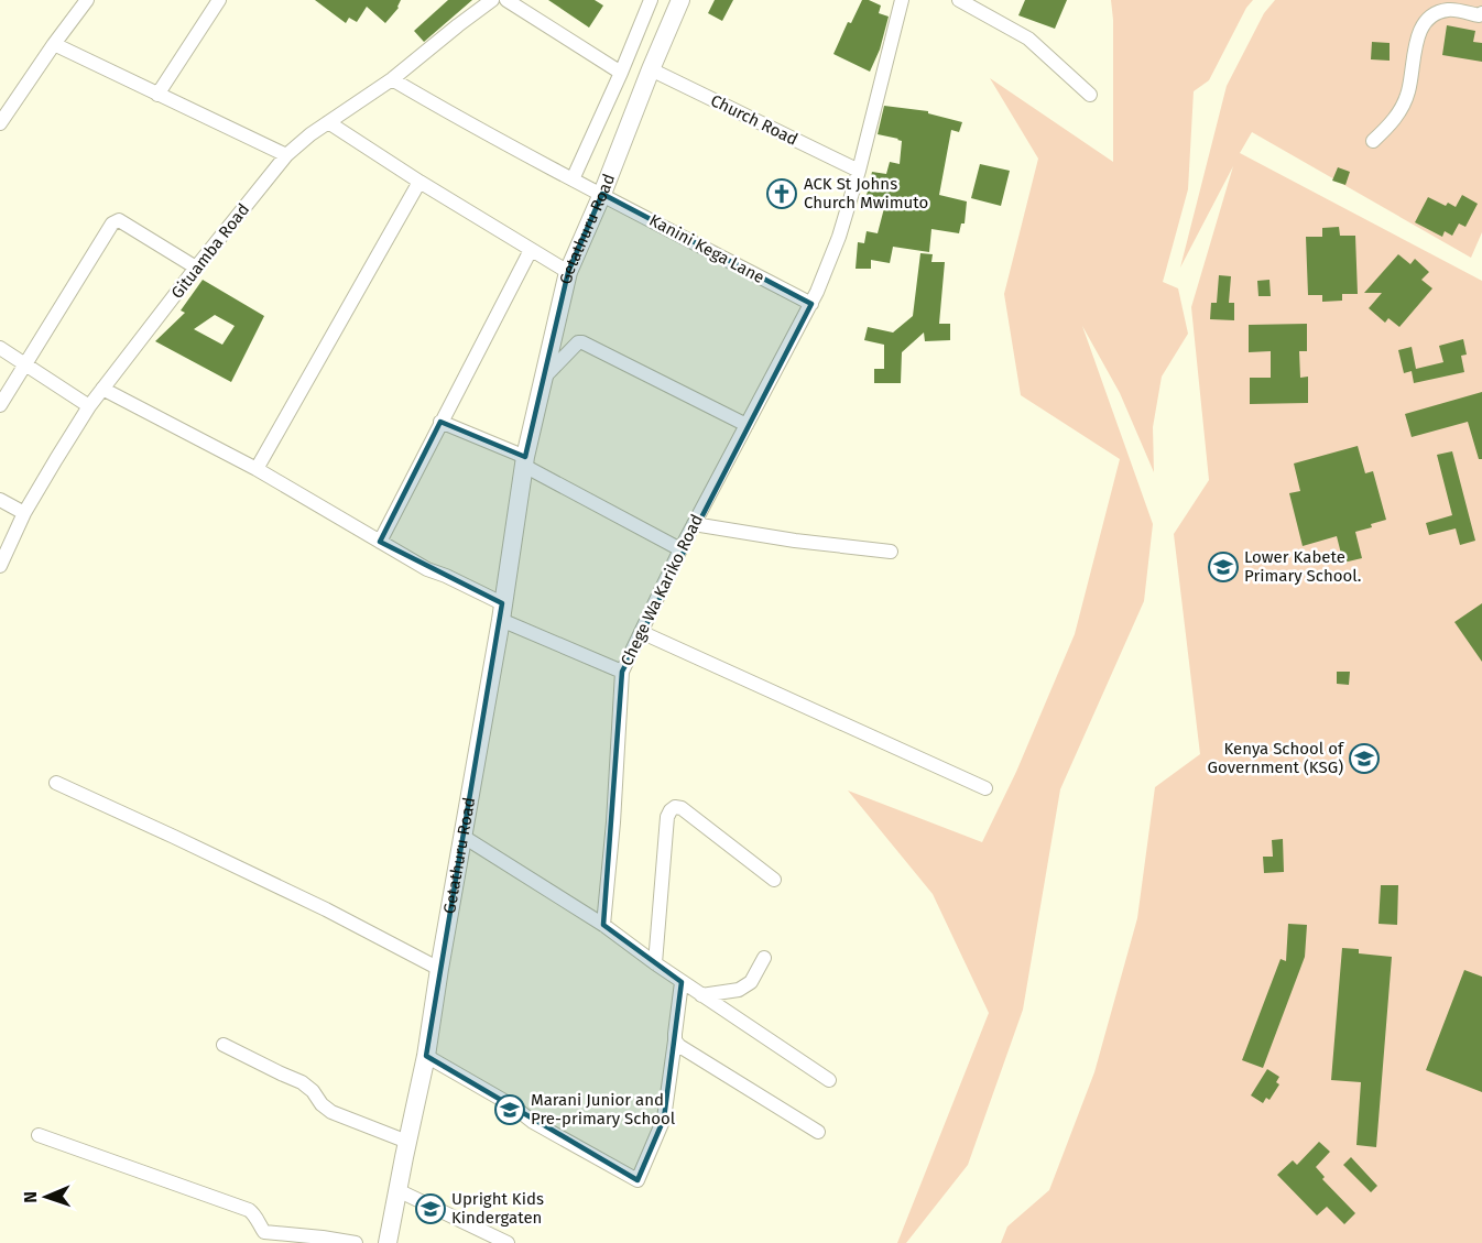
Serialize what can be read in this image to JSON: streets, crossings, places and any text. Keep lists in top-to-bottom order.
{
  "streets": {
    "main road": ["Getathuru Road"],
    "street": [
      "Church Road",
      "Kanini Kega Lane",
      "Gituamba Road",
      "Chege Wa Kariko Road"
    ]
  },
  "crossings": [
    ["Church Road", "Getathuru Road"],
    ["Church Road", "Chege Wa Kariko Road"],
    ["Getathuru Road", "Kanini Kega Lane"],
    ["Kanini Kega Lane", "Gituamba Road"],
    ["Kanini Kega Lane", "Chege Wa Kariko Road"]
  ],
  "places": {
    "church": ["ACK St Johns Church Mwimuto"],
    "school or university": [
      "Lower Kabete Primary School.",
      "Kenya School of Government (KSG)",
      "Marani Junior and Pre-primary School",
      "Upright Kids Kindergaten"
    ]
  },
  "north": "left"
}
